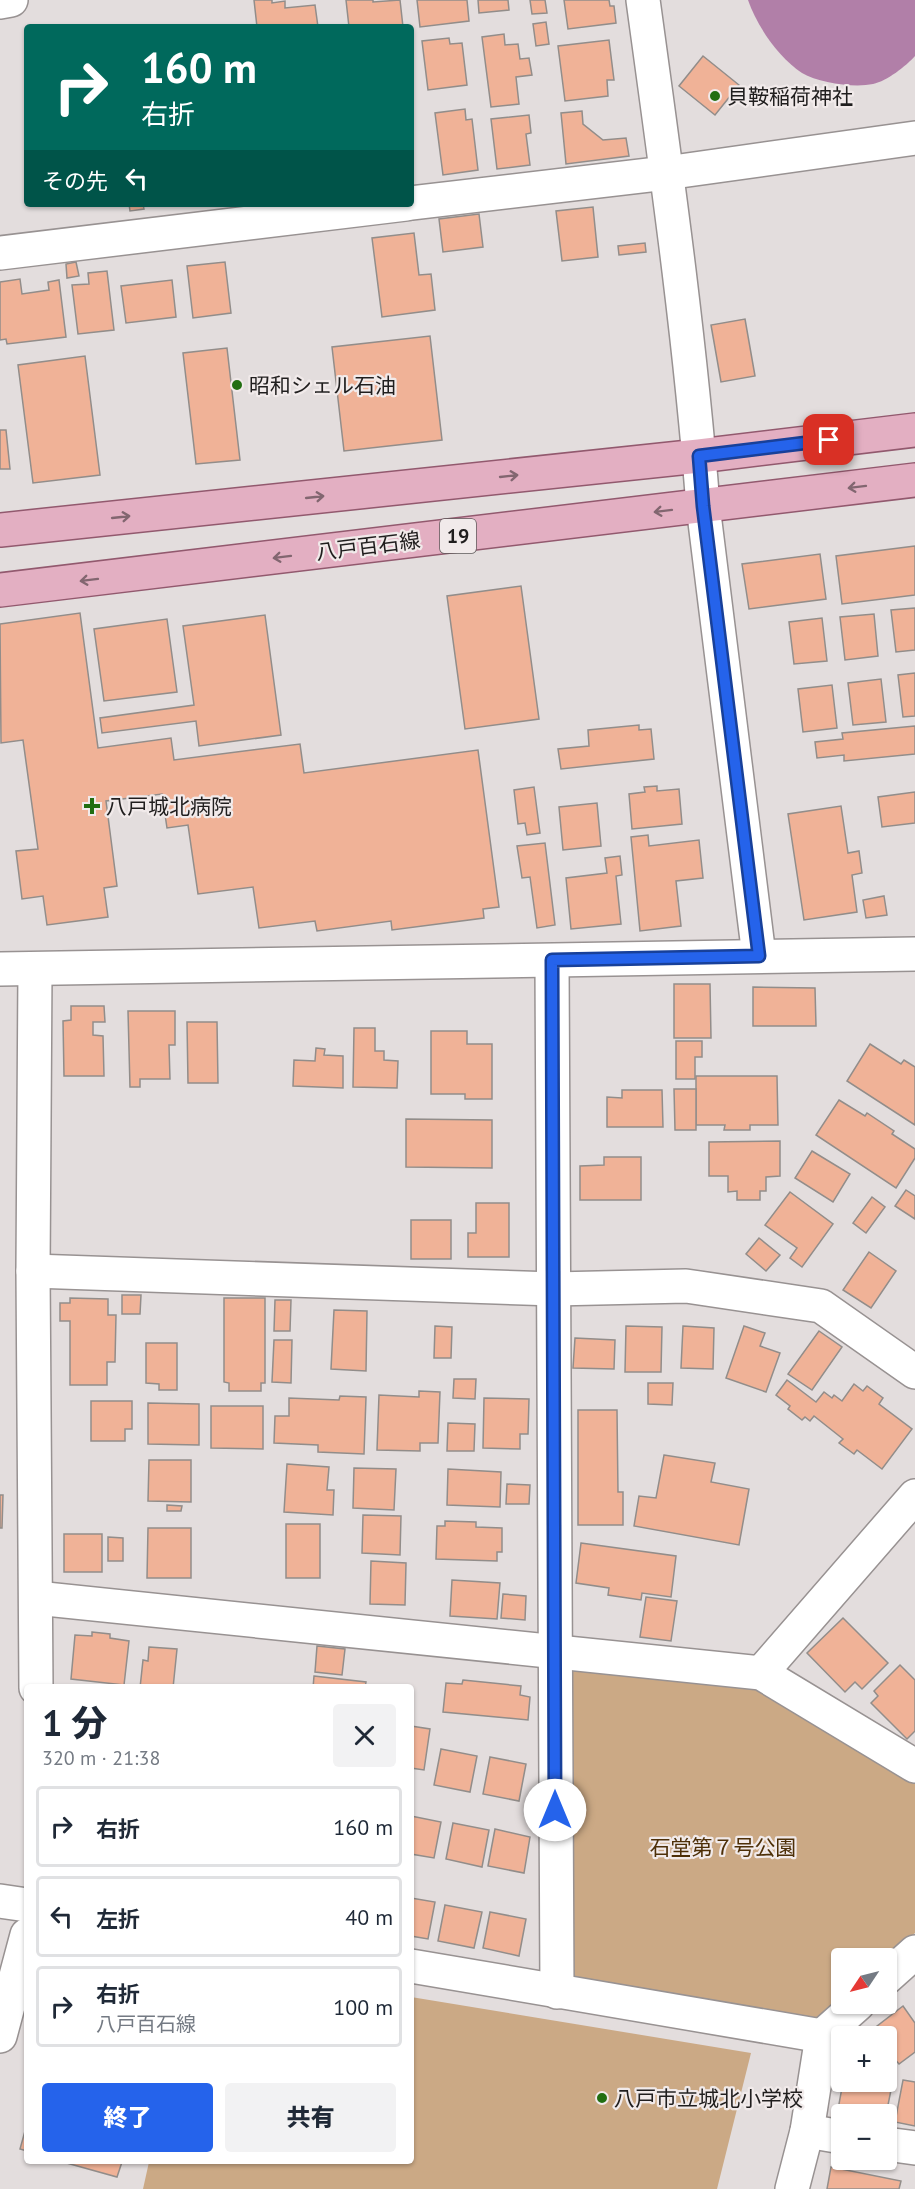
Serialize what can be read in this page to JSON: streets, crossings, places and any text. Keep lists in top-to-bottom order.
{
  "streets": {
    "main road": ["19", "八戸百石線"]
  },
  "parks": ["石堂第７号公園"],
  "places": {
    "other": ["貝鞍稲荷神社", "昭和シェル石油", "八戸市立城北小学校"],
    "health": ["八戸城北病院"]
  },
  "north": "bottom left",
  "page": {
    "turn": ["160 m", "右折"],
    "then": "その先",
    "heading": ["1 分", "320 m · 21:38"],
    "list": [
      {
        "name": "右折",
        "value": "160 m"
      },
      {
        "name": "左折",
        "value": "40 m"
      },
      {
        "name": "右折",
        "note": "八戸百石線",
        "value": "100 m"
      }
    ],
    "map_buttons": ["+", "−"],
    "buttons": ["終了", "共有"]
  }
}
